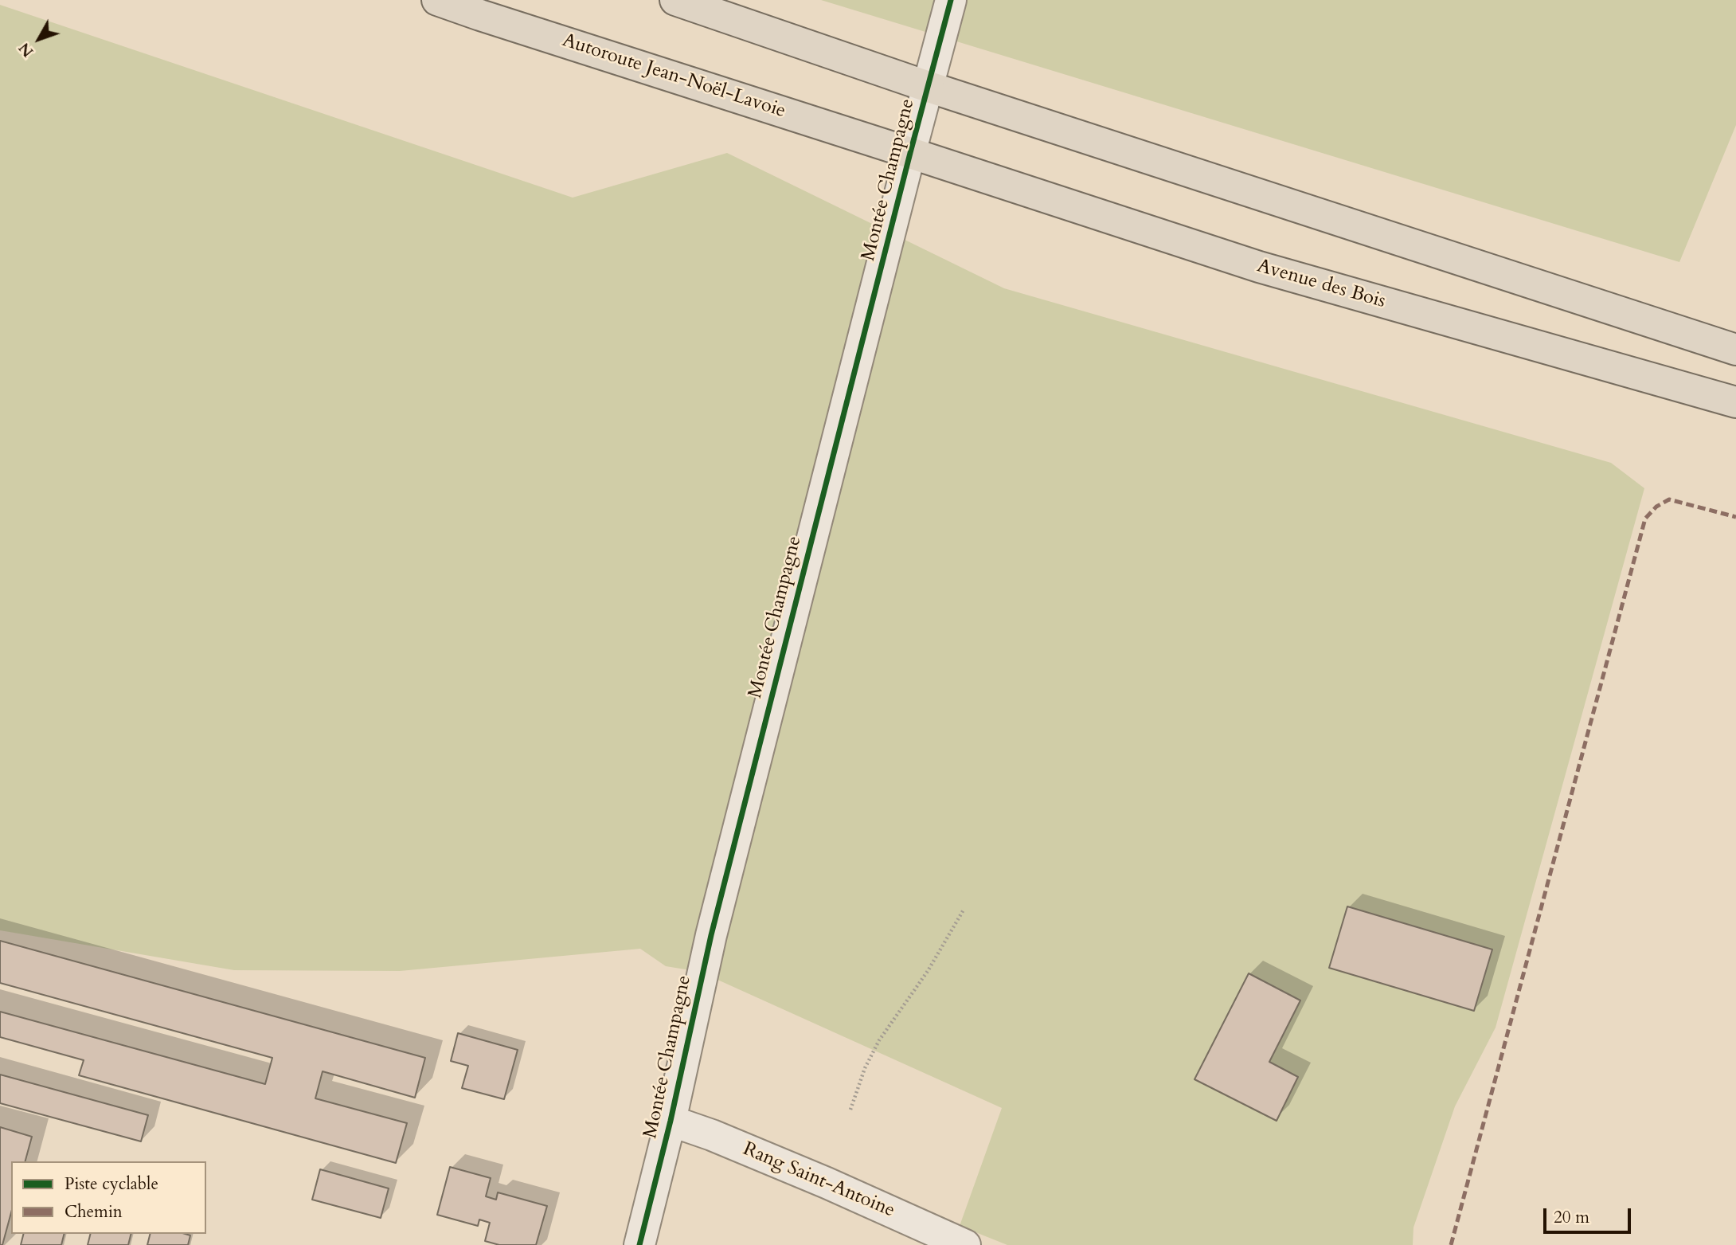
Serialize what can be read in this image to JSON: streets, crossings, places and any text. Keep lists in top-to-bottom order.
{
  "streets": {
    "main road": ["Autoroute Jean-Noël-Lavoie", "Avenue des Bois"],
    "street": ["Montée Champagne", "Rang Saint-Antoine"]
  },
  "crossings": [
    ["Autoroute Jean-Noël-Lavoie", "Montée Champagne"],
    ["Autoroute Jean-Noël-Lavoie", "Avenue des Bois"],
    ["Montée Champagne", "Avenue des Bois"],
    ["Montée Champagne", "Rang Saint-Antoine"]
  ],
  "legend": ["Piste cyclable", "Chemin"],
  "scale_bar": "20 m",
  "north": "bottom left"
}
